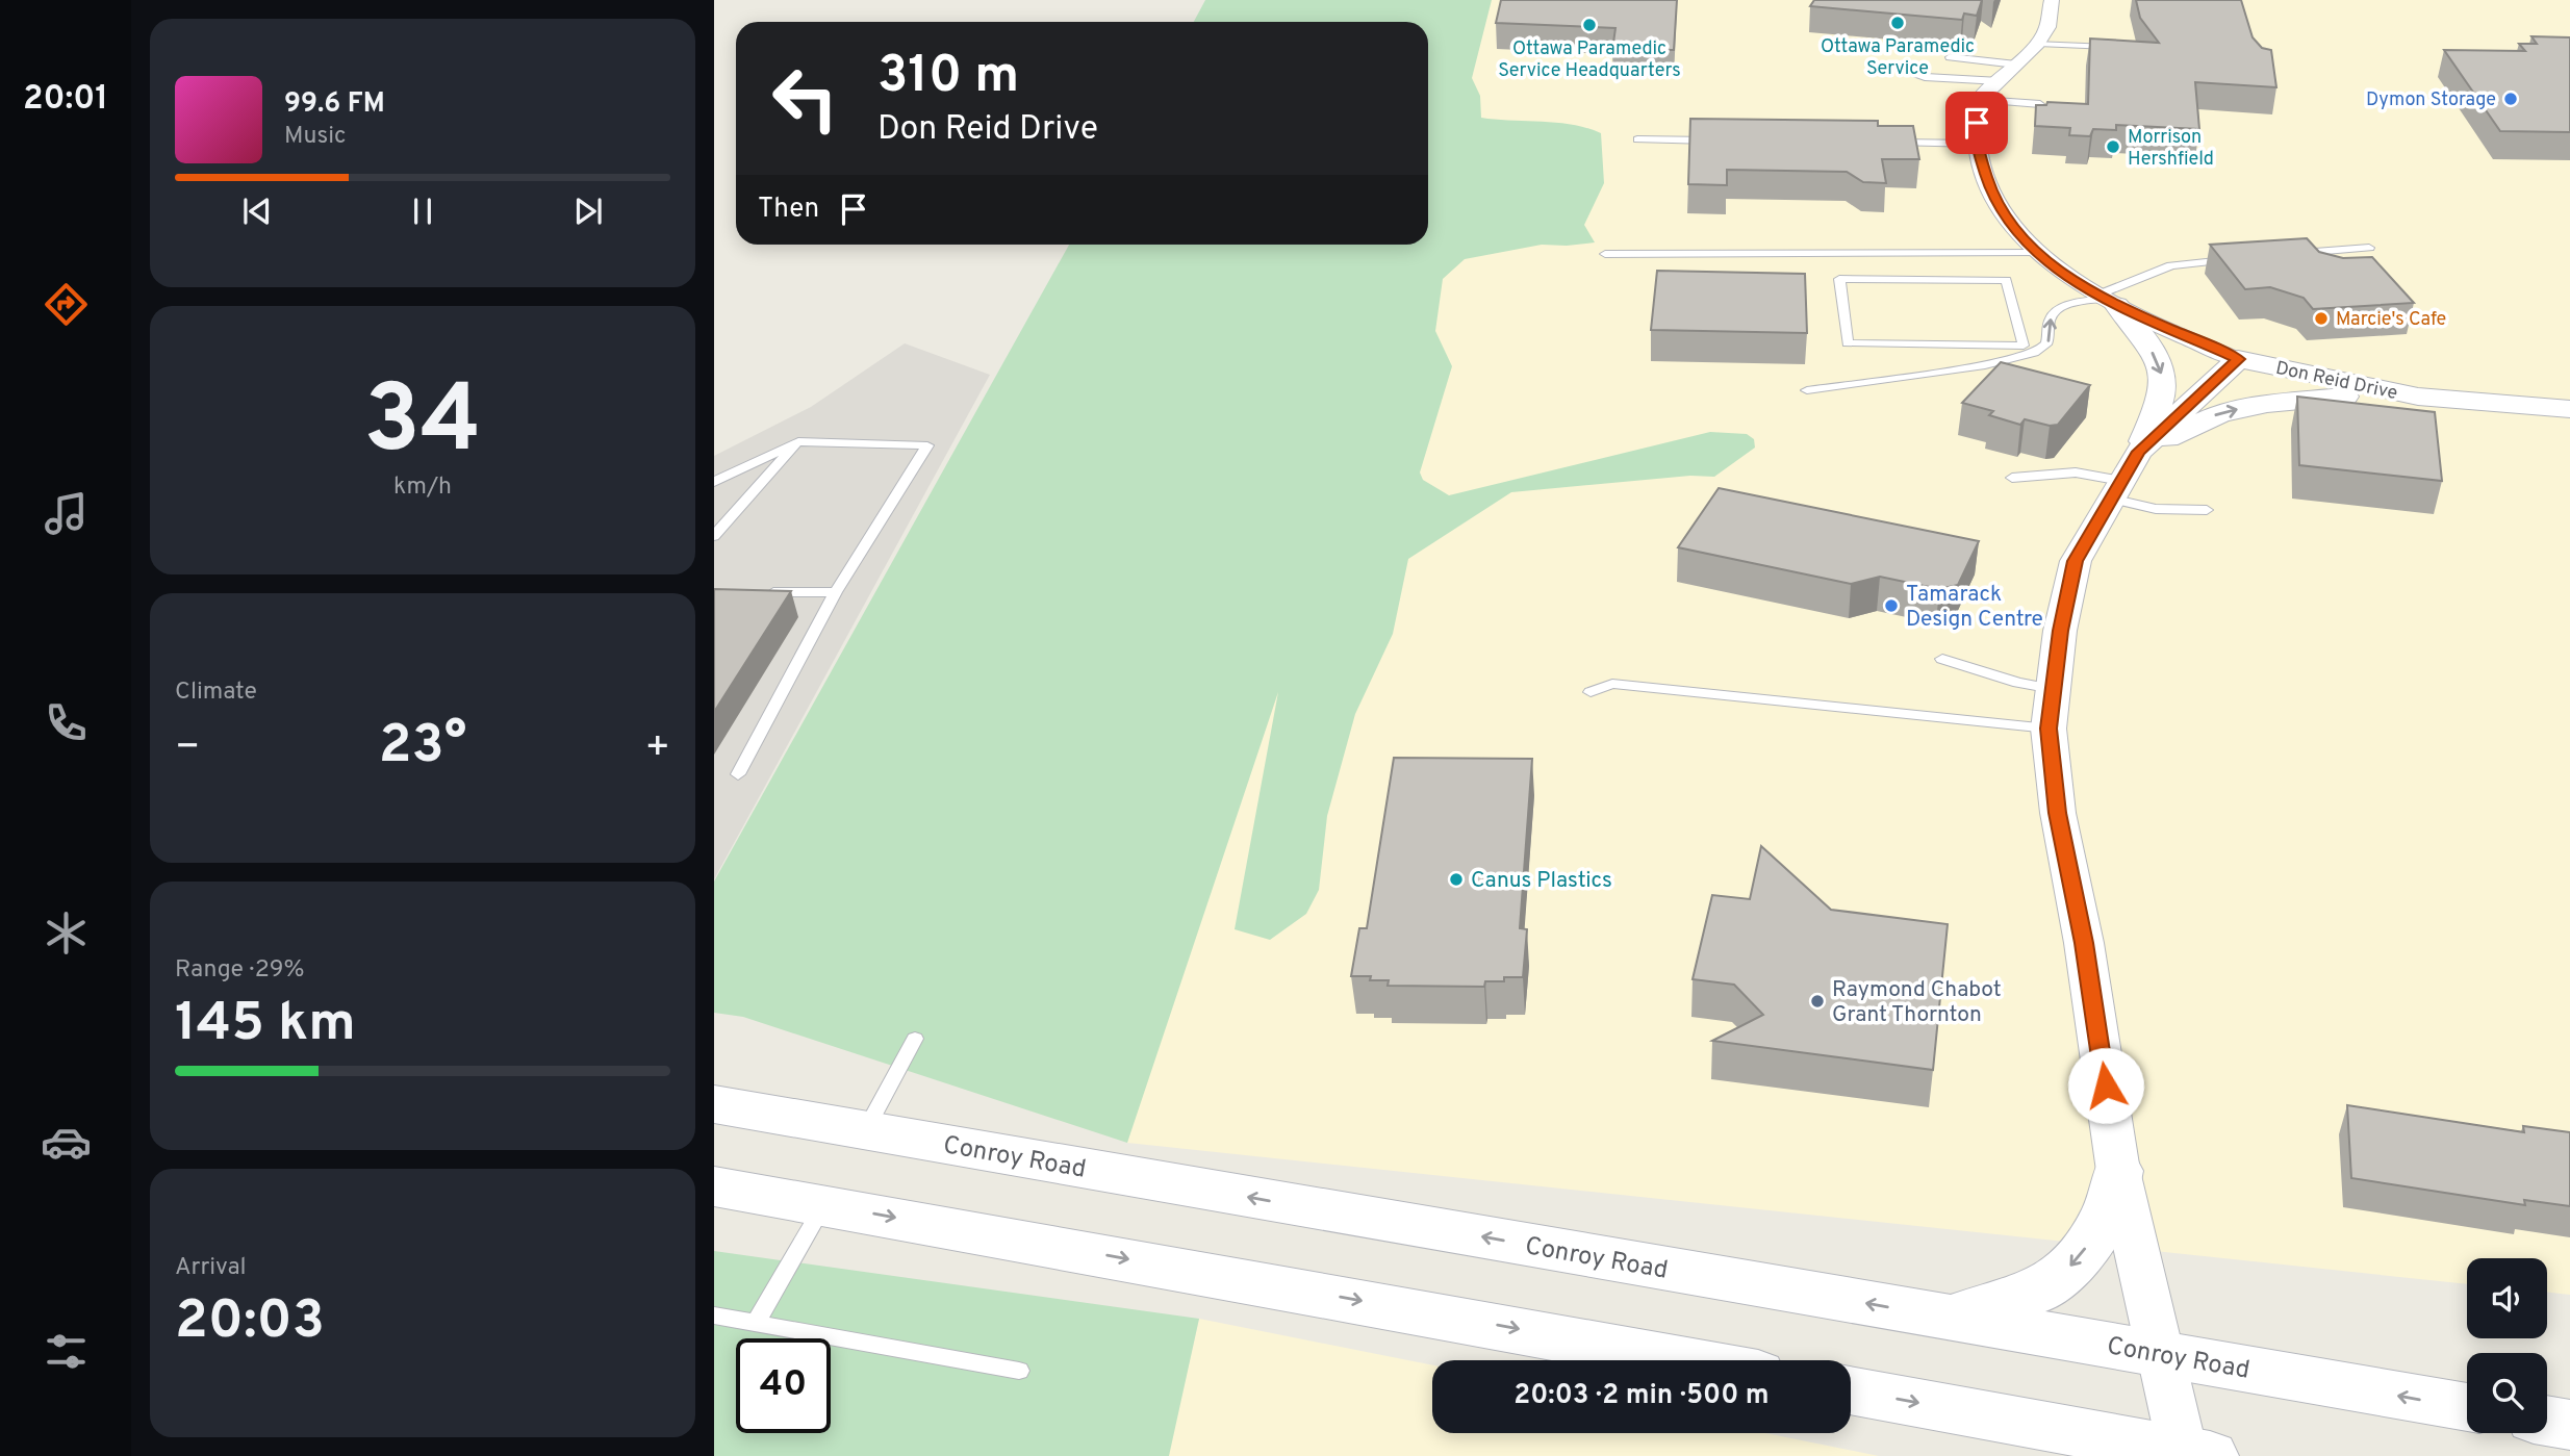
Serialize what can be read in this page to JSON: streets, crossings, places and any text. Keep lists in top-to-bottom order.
{
  "streets": {
    "main road": ["Conroy Road"],
    "street": ["Don Reid Drive"]
  },
  "places": [
    "Ottawa Paramedic Service",
    "Ottawa Paramedic Service Headquarters",
    "Dymon Storage",
    "Morrison Hershfield",
    "Marcie's Cafe",
    "Tamarack Design Centre",
    "Canus Plastics",
    "Raymond Chabot Grant Thornton"
  ],
  "page": {
    "tabs": "20:01",
    "turn": ["310 m", "Don Reid Drive"],
    "song": ["99.6 FM", "Music"],
    "then": "Then",
    "tile": [
      ["34", "km/h"],
      "Climate",
      ["Range · 29%", "145 km"],
      ["Arrival", "20:03"]
    ],
    "heat": ["−", "23°", "+"],
    "limit": "40",
    "trip": "20:03 · 2 min · 500 m"
  }
}
